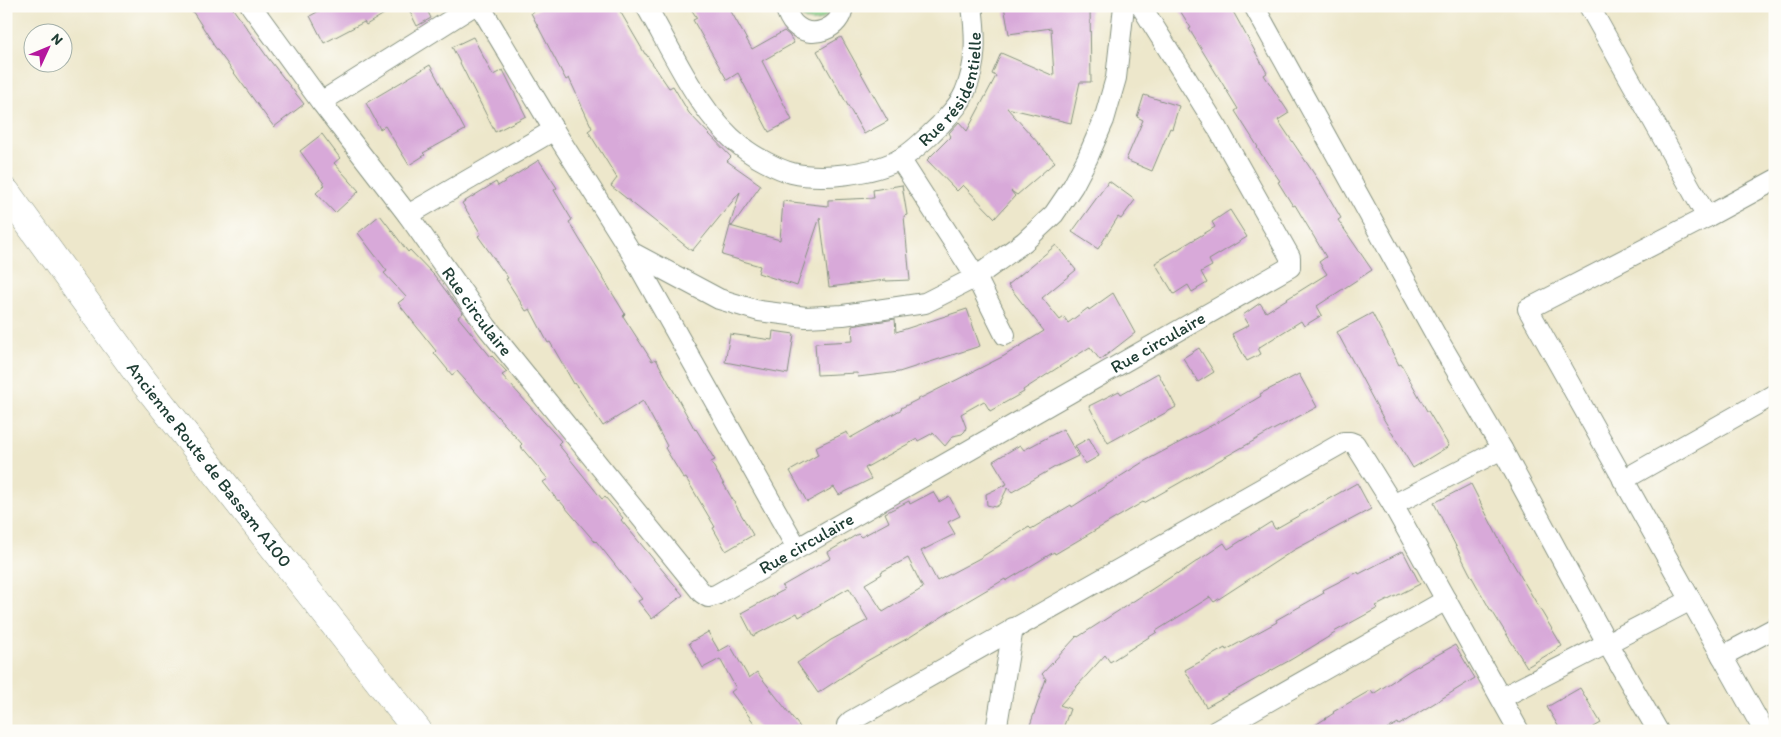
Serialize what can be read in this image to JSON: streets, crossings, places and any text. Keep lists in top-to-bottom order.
{
  "streets": {
    "main road": ["Ancienne Route de Bassam A100"],
    "street": ["Rue résidentielle", "Rue circulaire"]
  },
  "north": "top right"
}
